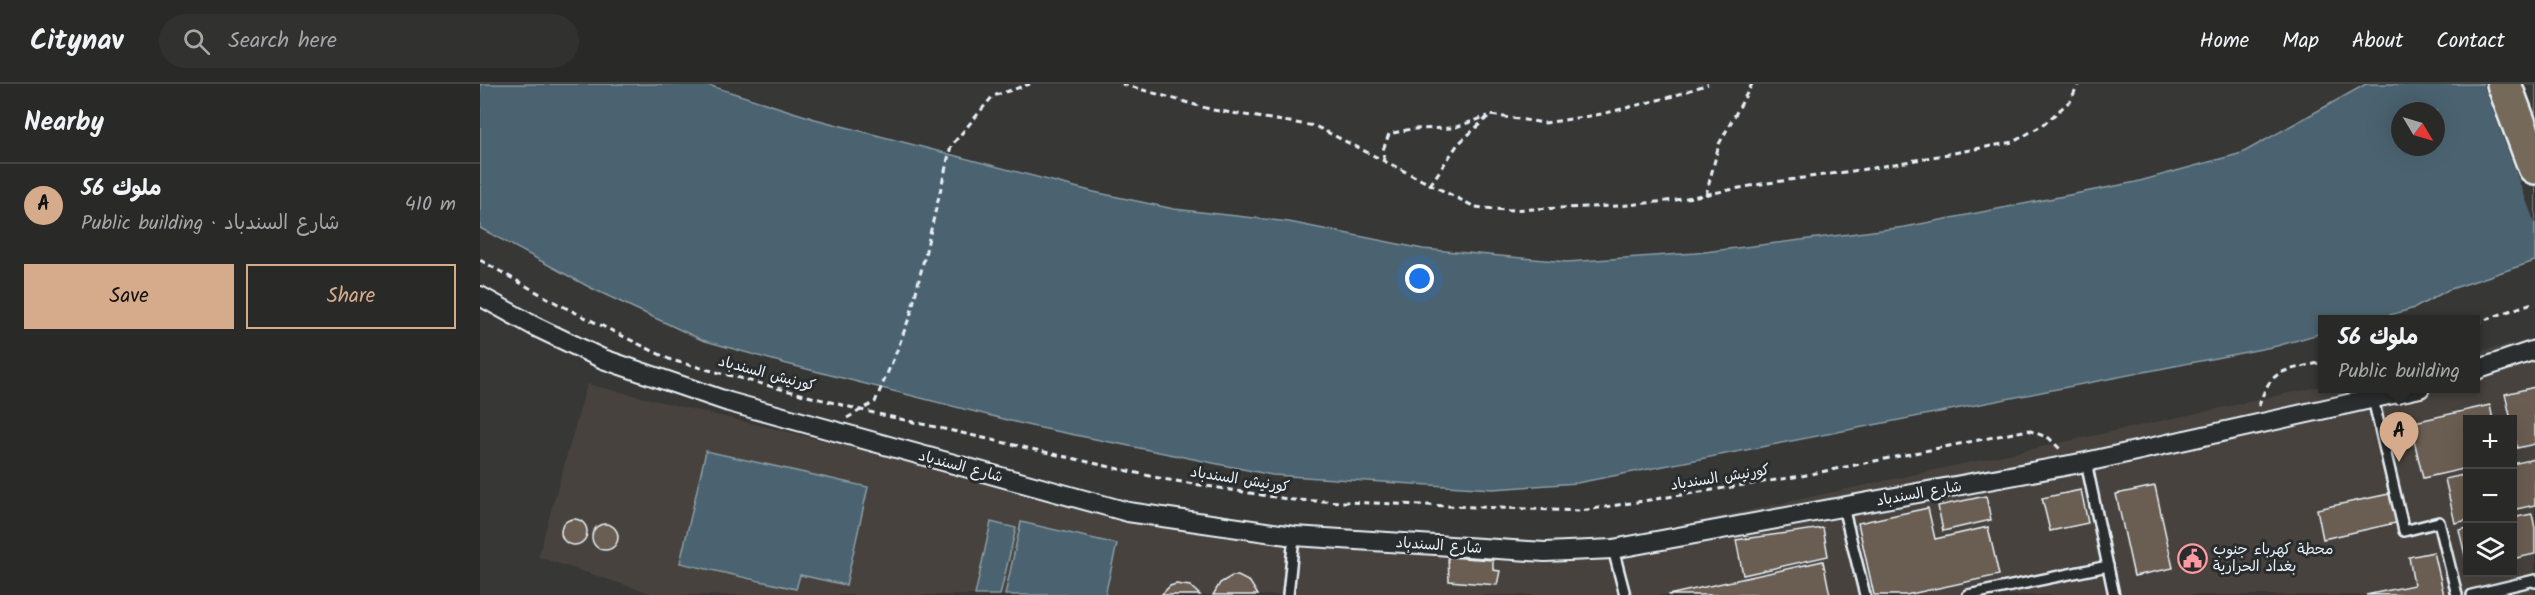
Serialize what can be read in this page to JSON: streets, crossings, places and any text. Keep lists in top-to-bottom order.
{
  "streets": {
    "street": ["شارع السندباد"],
    "path": ["كورنيش السندباد"]
  },
  "crossings": [
    ["كورنيش السندباد", "شارع السندباد"]
  ],
  "places": {
    "public building": ["محطة كهرباء جنوب بغداد الحرارية"]
  },
  "north": "bottom right",
  "page": {
    "header": "Citynav",
    "search": "Search here",
    "nav": [
      "Home",
      "Map",
      "About",
      "Contact"
    ],
    "heading": "Nearby",
    "list": [
      {
        "mark": "A",
        "name": "ملوك 56",
        "note": "Public building · شارع السندباد",
        "value": "410 m"
      }
    ],
    "buttons": ["Save", "Share"],
    "popup": ["ملوك 56", "Public building"],
    "pins": "A",
    "map_buttons": ["+", "−"]
  }
}
